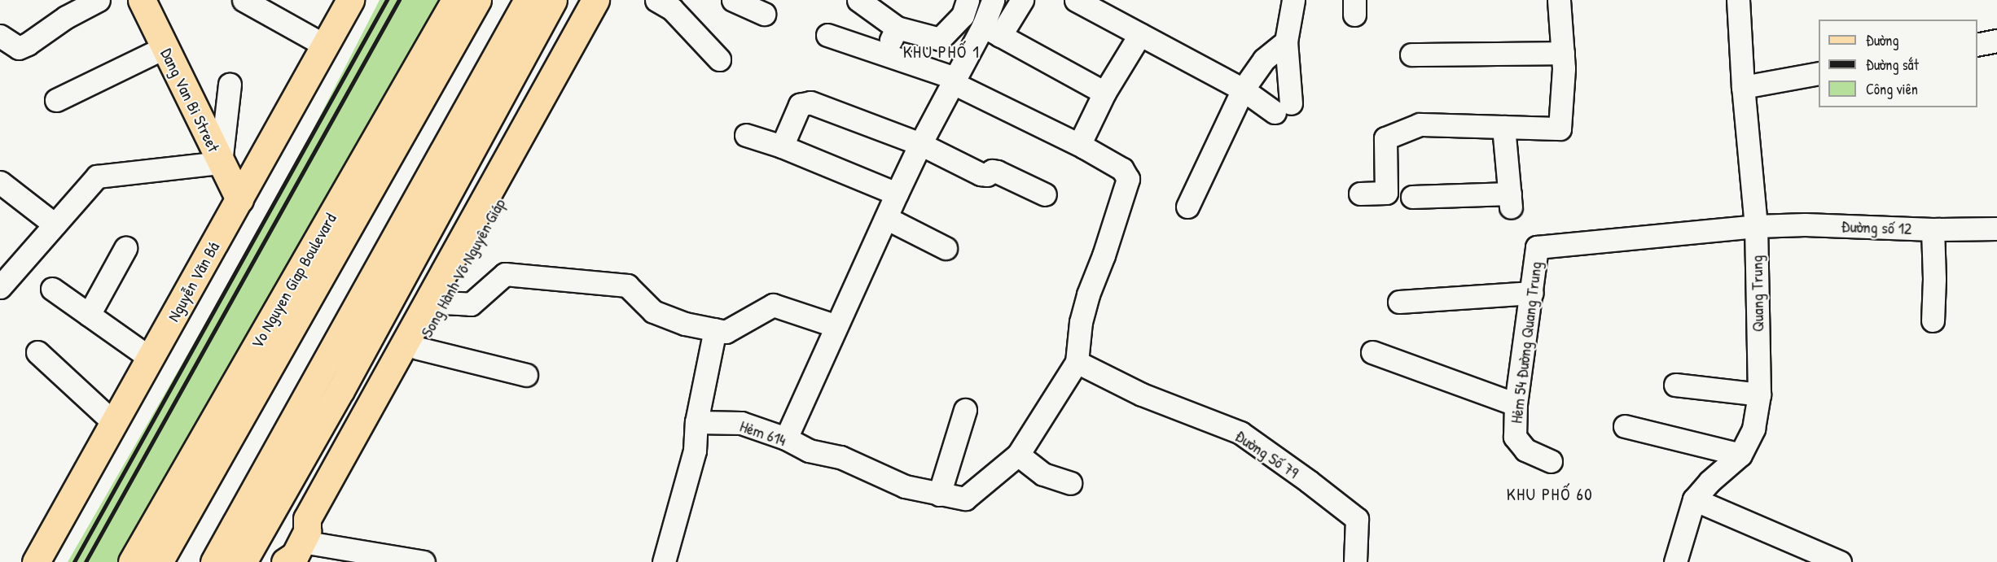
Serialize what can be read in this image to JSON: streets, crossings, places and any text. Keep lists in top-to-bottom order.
{
  "streets": {
    "main road": [
      "Dang Van Bi Street",
      "Song Hành Võ Nguyên Giáp",
      "Vo Nguyen Giap Boulevard",
      "Nguyễn Văn Bá"
    ],
    "street": [
      "Đường số 12",
      "Quang Trung",
      "Hẻm 54 Đường Quang Trung",
      "Hẻm 614",
      "Đường Số 79"
    ]
  },
  "crossings": [
    ["Dang Van Bi Street", "Nguyễn Văn Bá"],
    ["Đường số 12", "Quang Trung"],
    ["Đường số 12", "Hẻm 54 Đường Quang Trung"],
    ["Quang Trung", "Hẻm 54 Đường Quang Trung"]
  ],
  "districts": ["KHU PHỐ 1", "KHU PHỐ 60"],
  "legend": ["Đường", "Đường sắt", "Công viên"]
}
